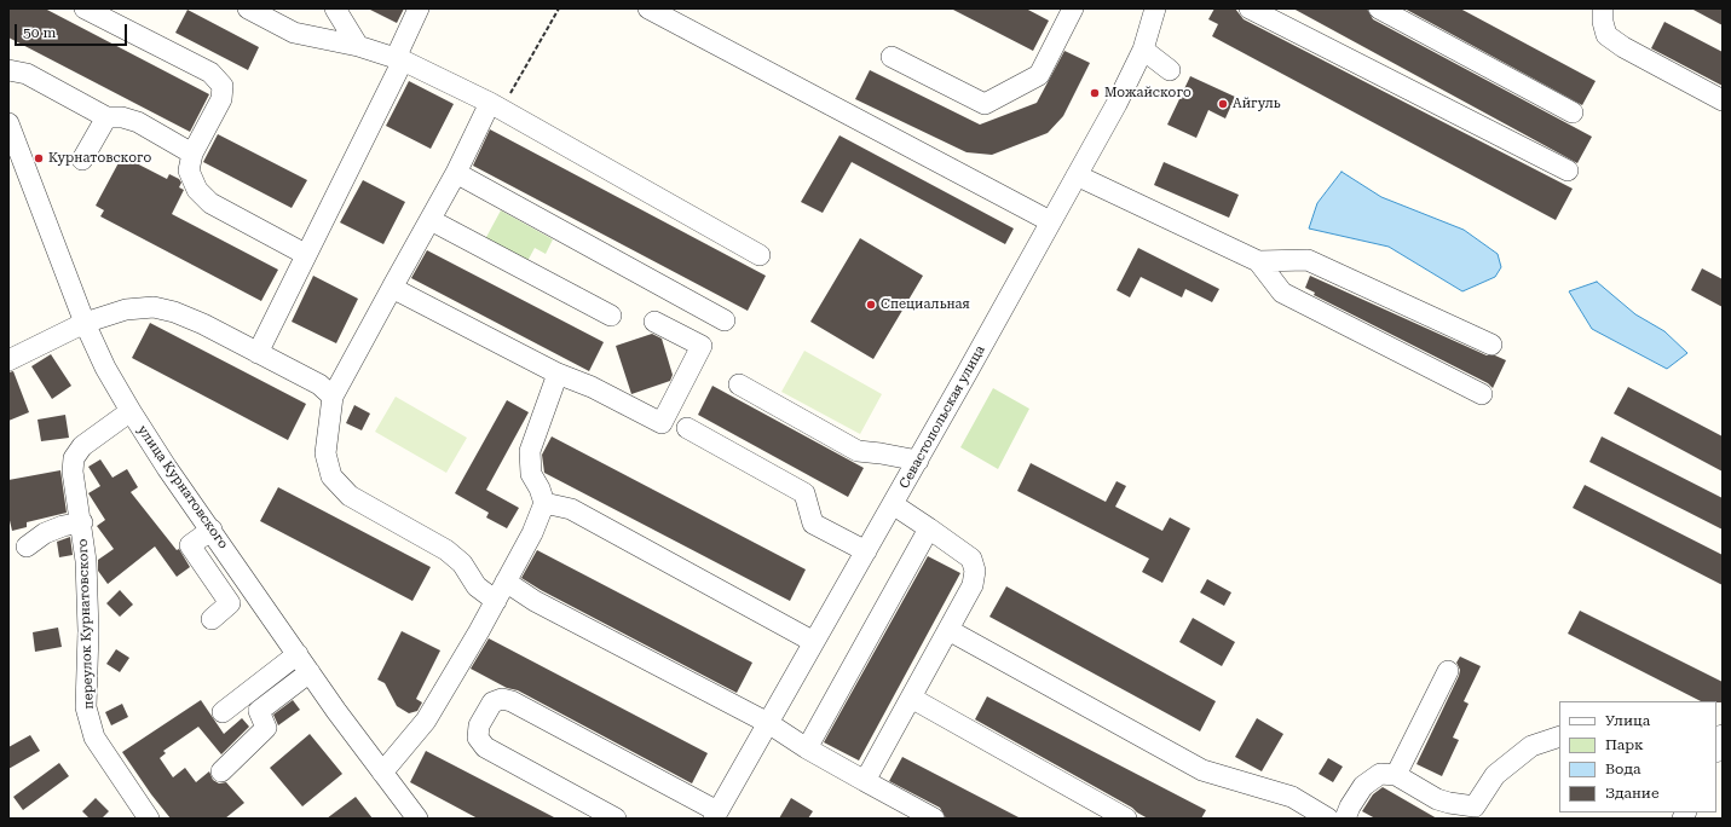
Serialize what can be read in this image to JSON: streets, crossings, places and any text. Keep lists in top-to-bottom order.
{
  "streets": {
    "street": ["Севастопольская улица", "улица Курнатовского", "переулок Курнатовского"]
  },
  "crossings": [
    ["улица Курнатовского", "переулок Курнатовского"]
  ],
  "places": [
    "Можайского",
    "Айгуль",
    "Курнатовского",
    "Специальная"
  ],
  "legend": [
    "Улица",
    "Парк",
    "Вода",
    "Здание"
  ],
  "scale_bar": "50 m"
}
